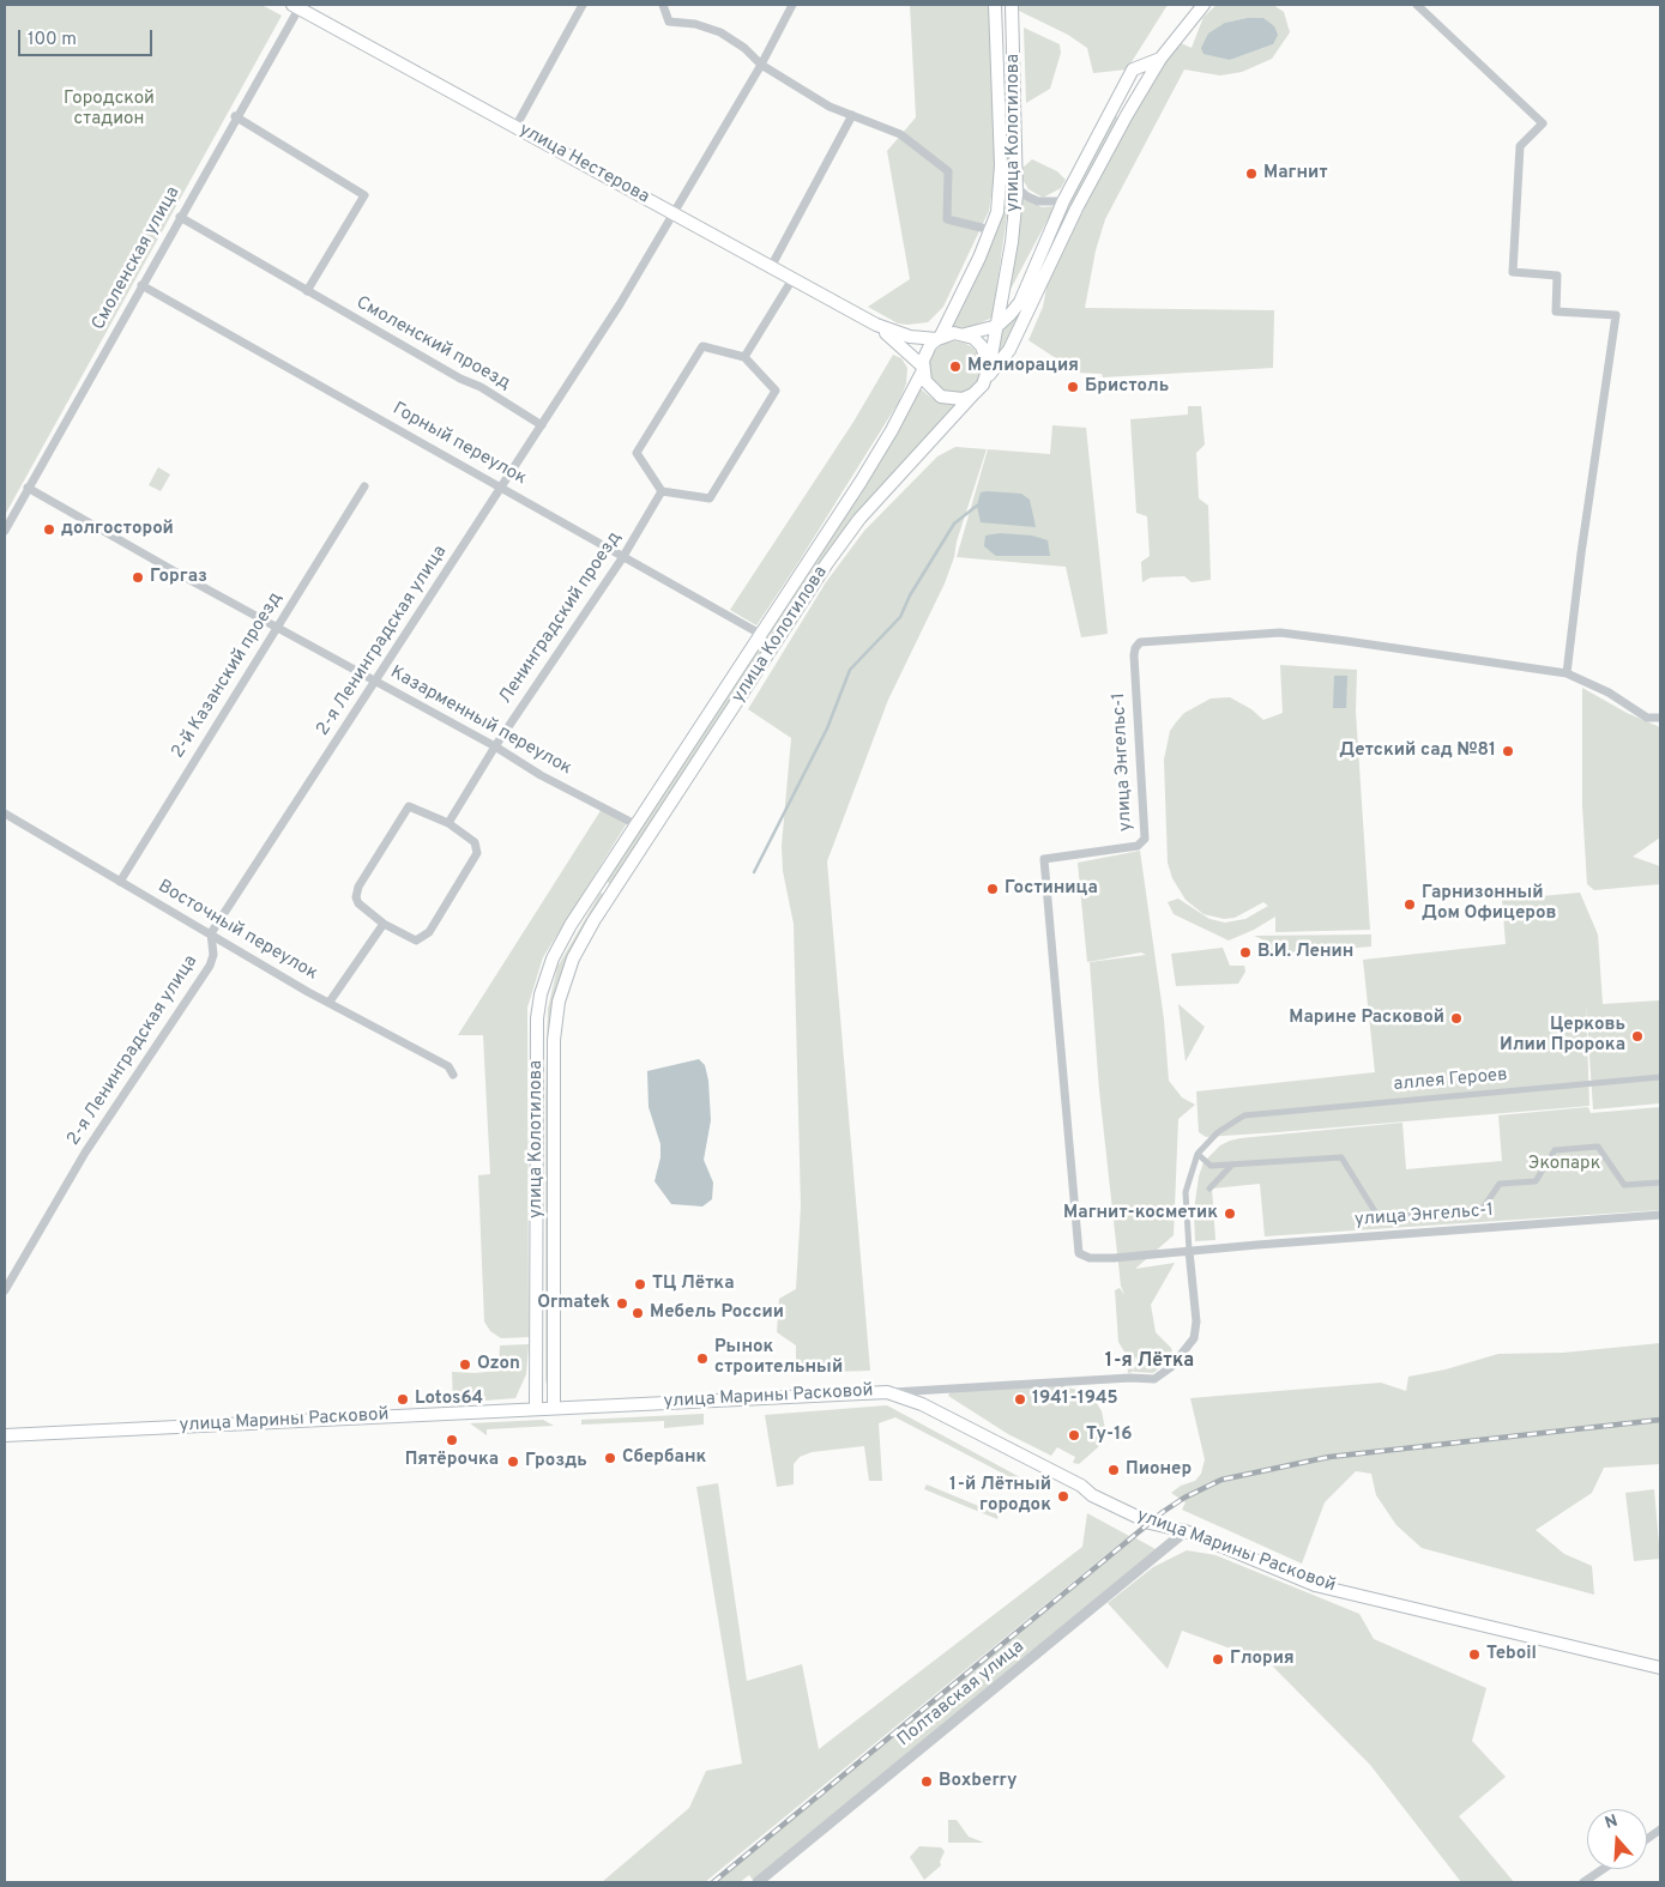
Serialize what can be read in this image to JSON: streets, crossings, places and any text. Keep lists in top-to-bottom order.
{
  "streets": {
    "main road": ["улица Колотилова", "улица Нестерова", "улица Марины Расковой"],
    "street": [
      "Смоленская улица",
      "Смоленский проезд",
      "Горный переулок",
      "Ленинградский проезд",
      "2-я Ленинградская улица",
      "2-й Казанский проезд",
      "Казарменный переулок",
      "улица Энгельс-1",
      "Восточный переулок",
      "аллея Героев",
      "Полтавская улица"
    ]
  },
  "crossings": [
    ["улица Колотилова", "улица Нестерова"],
    ["улица Колотилова", "Горный переулок"],
    ["улица Колотилова", "Казарменный переулок"],
    ["улица Колотилова", "улица Марины Расковой"],
    ["улица Нестерова", "Смоленская улица"],
    ["улица Нестерова", "2-я Ленинградская улица"],
    ["Смоленская улица", "Смоленский проезд"],
    ["Смоленская улица", "Горный переулок"],
    ["Смоленская улица", "Казарменный переулок"],
    ["Смоленский проезд", "2-я Ленинградская улица"],
    ["Горный переулок", "Ленинградский проезд"],
    ["Горный переулок", "2-я Ленинградская улица"],
    ["Ленинградский проезд", "Казарменный переулок"],
    ["2-я Ленинградская улица", "Казарменный переулок"],
    ["2-я Ленинградская улица", "Восточный переулок"],
    ["2-й Казанский проезд", "Казарменный переулок"],
    ["2-й Казанский проезд", "Восточный переулок"],
    ["улица Марины Расковой", "Полтавская улица"]
  ],
  "districts": ["1-я Лётка"],
  "parks": ["Городской стадион", "Экопарк"],
  "places": [
    "Магнит",
    "Мелиорация",
    "Бристоль",
    "долгосторой",
    "Горгаз",
    "Детский сад №81",
    "Гостиница",
    "Гарнизонный Дом Офицеров",
    "В.И. Ленин",
    "Марине Расковой",
    "Церковь Илии Пророка",
    "Магнит-косметик",
    "ТЦ Лётка",
    "Ormatek",
    "Мебель России",
    "Рынок строительный",
    "Ozon",
    "Lotos64",
    "1941-1945",
    "Ту-16",
    "Пятёрочка",
    "Сбербанк",
    "Гроздь",
    "Пионер",
    "1-й Лётный городок",
    "Teboil",
    "Глория",
    "Boxberry"
  ],
  "scale_bar": "100 m",
  "north": "top"
}
